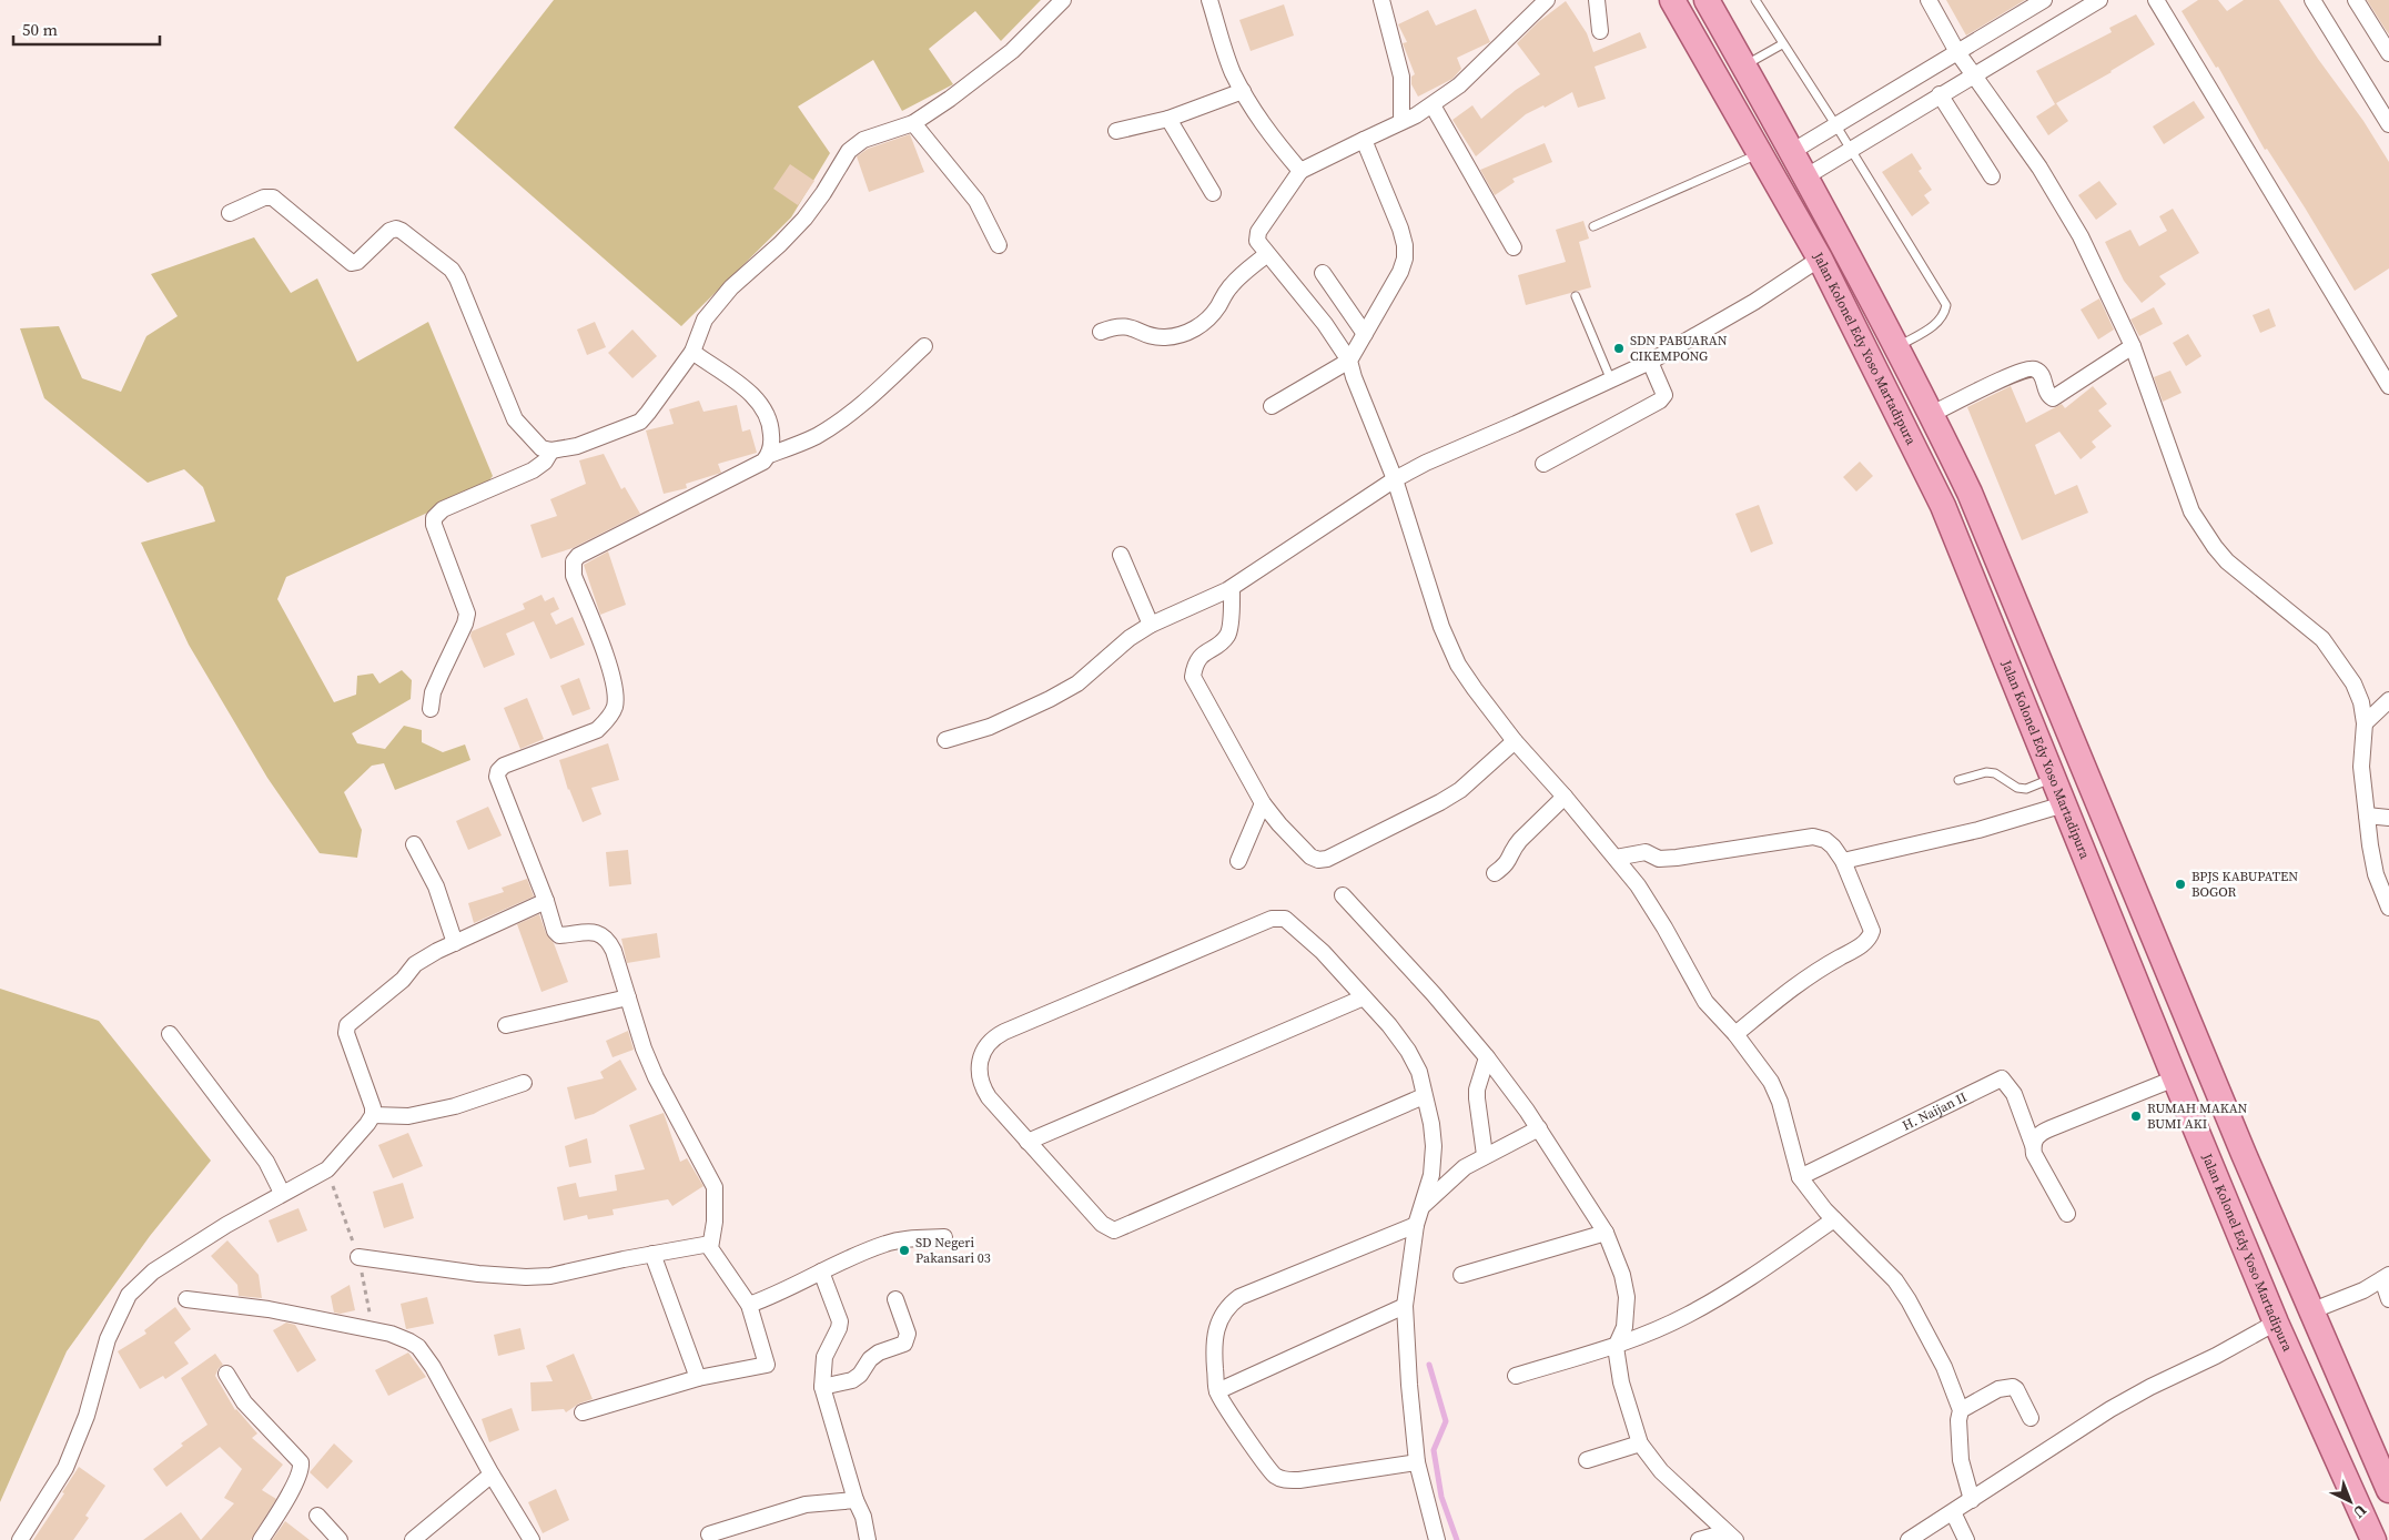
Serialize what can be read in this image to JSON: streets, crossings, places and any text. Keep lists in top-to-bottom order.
{
  "streets": {
    "main road": ["Jalan Kolonel Edy Yoso Martadipura"],
    "street": ["H. Naijan II"]
  },
  "places": [
    "SDN PABUARAN CIKEMPONG",
    "BPJS KABUPATEN BOGOR",
    "RUMAH MAKAN BUMI AKI",
    "SD Negeri Pakansari 03"
  ],
  "scale_bar": "50 m",
  "north": "bottom right"
}
